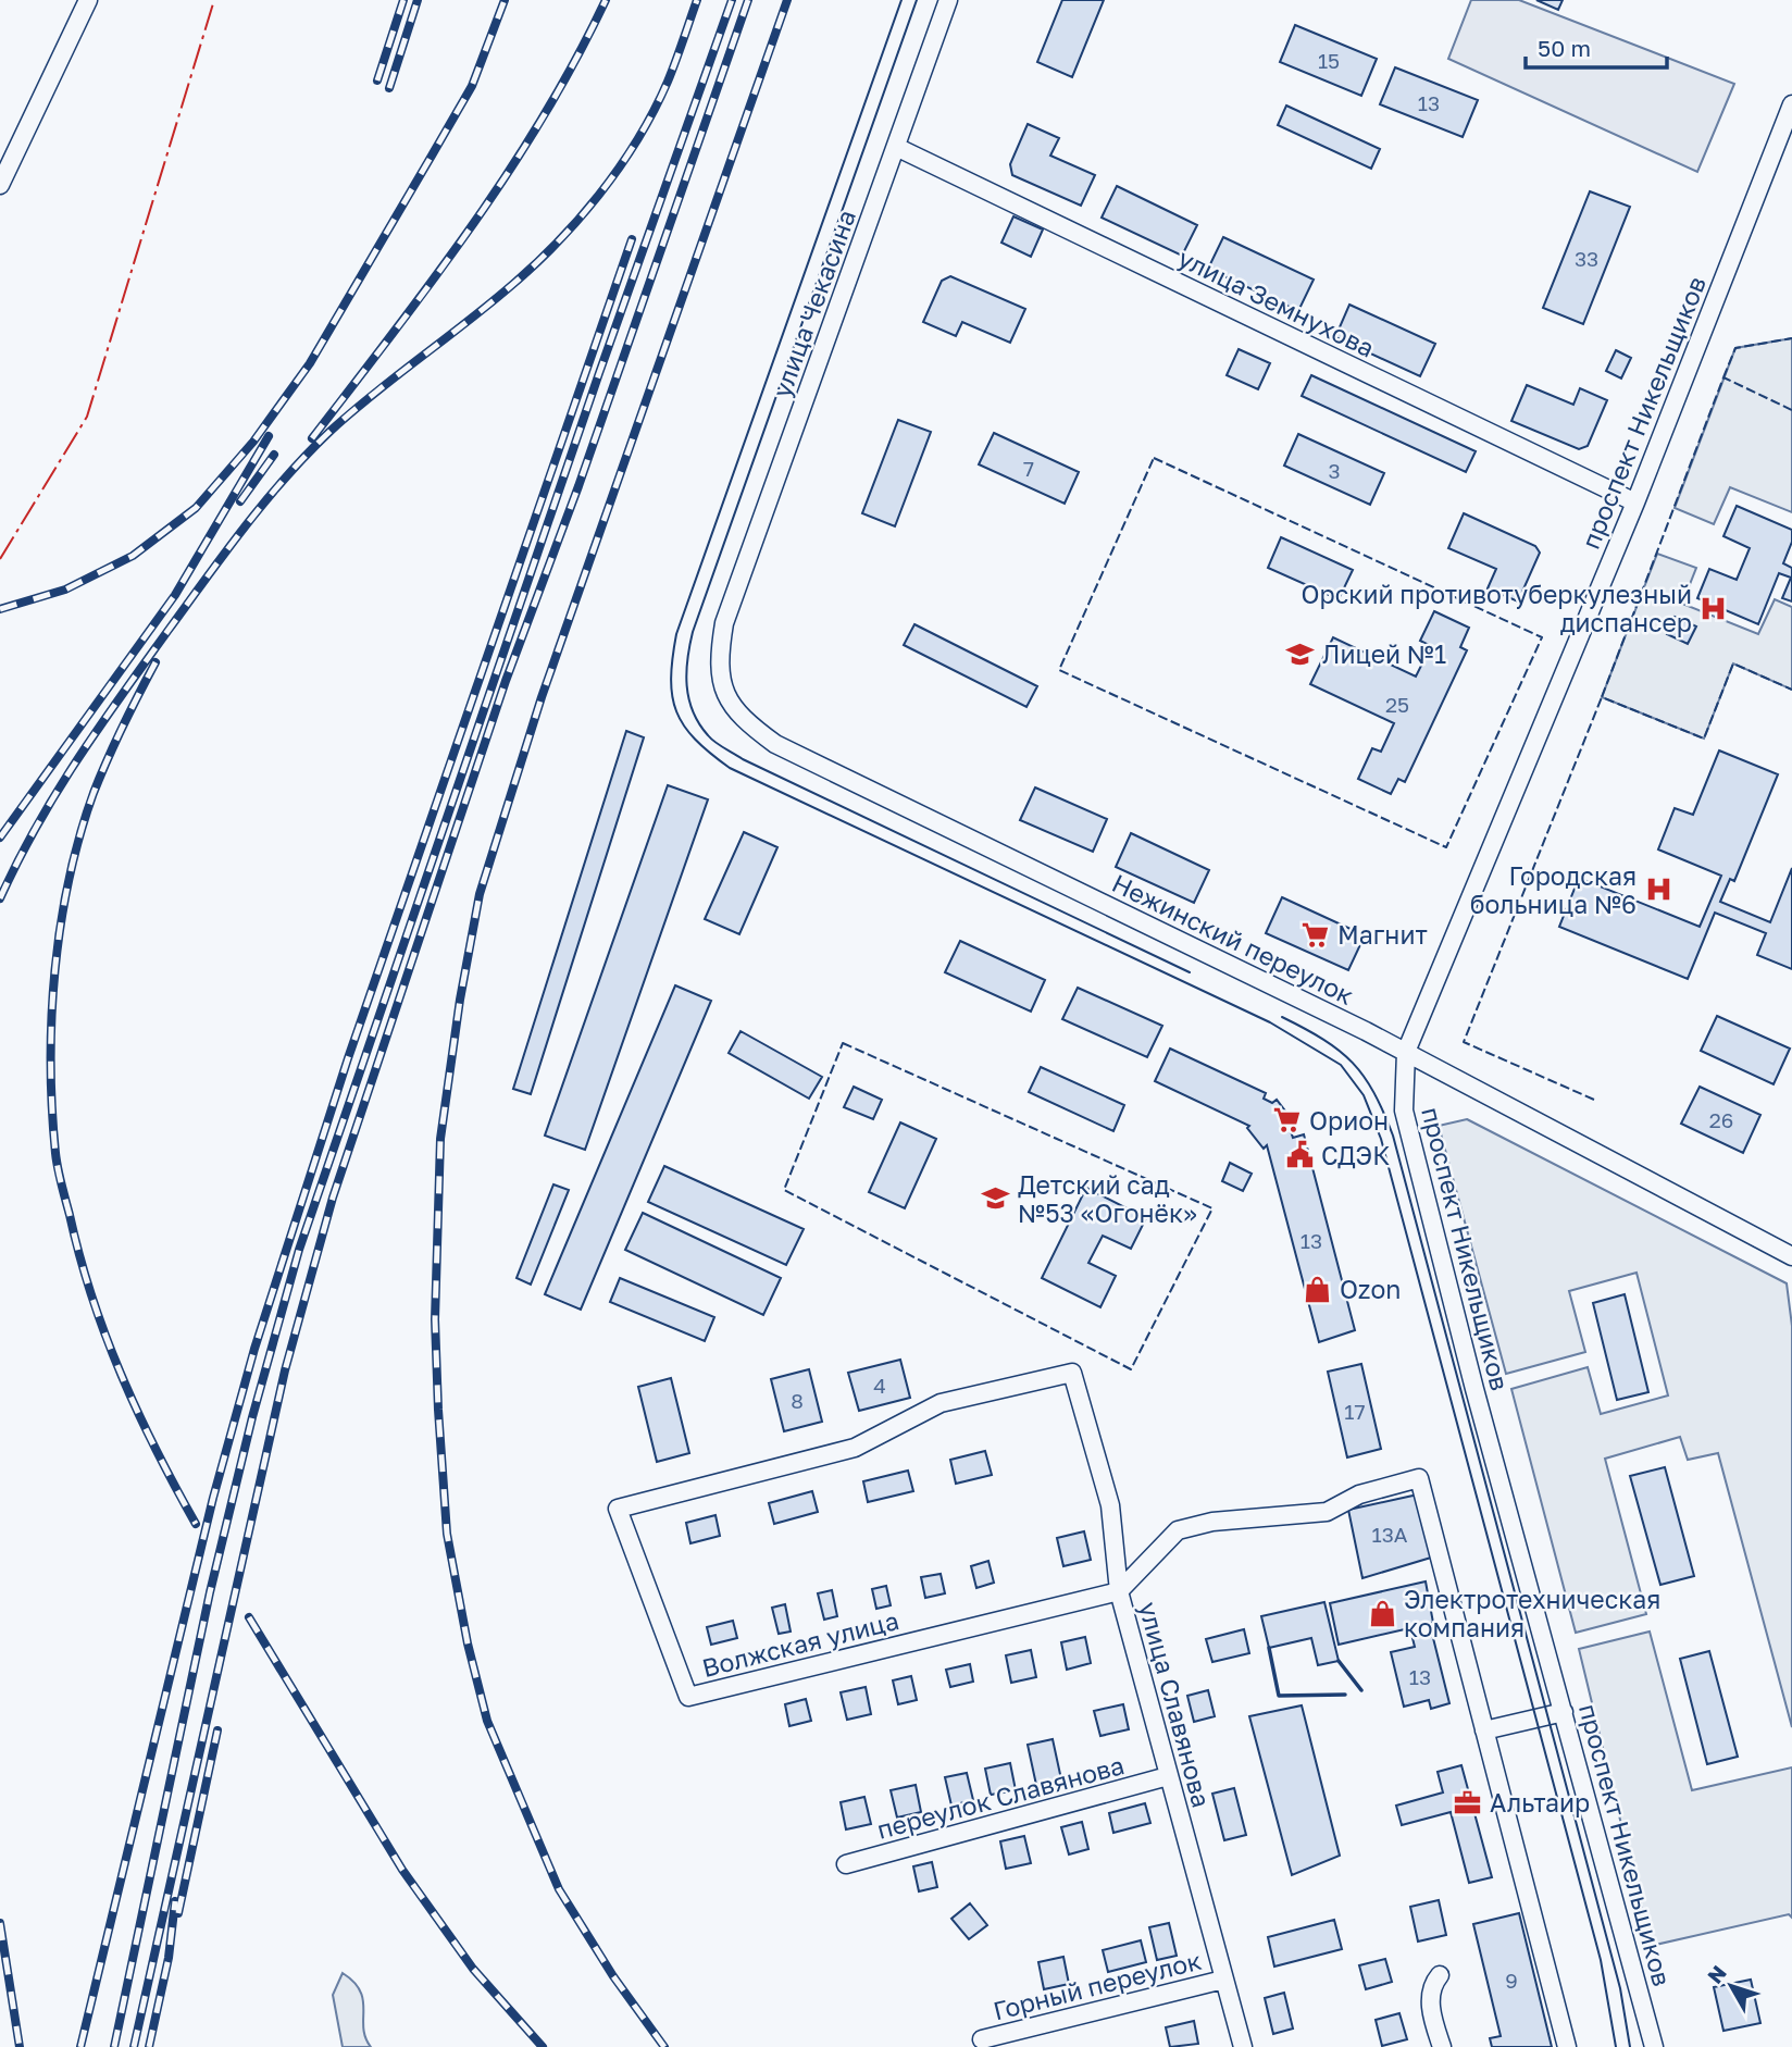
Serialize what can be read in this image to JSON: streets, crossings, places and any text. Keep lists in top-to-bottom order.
{
  "streets": {
    "street": [
      "улица Земнухова",
      "улица Чекасина",
      "проспект Никельщиков",
      "Нежинский переулок",
      "Волжская улица",
      "улица Славянова",
      "переулок Славянова",
      "Горный переулок"
    ]
  },
  "crossings": [
    ["улица Земнухова", "улица Чекасина"],
    ["улица Земнухова", "проспект Никельщиков"],
    ["улица Чекасина", "Нежинский переулок"],
    ["проспект Никельщиков", "Нежинский переулок"],
    ["Волжская улица", "улица Славянова"],
    ["улица Славянова", "переулок Славянова"],
    ["улица Славянова", "Горный переулок"]
  ],
  "places": {
    "hospital": ["Орский противотуберкулезный диспансер", "Городская больница №6"],
    "school or university": ["Лицей №1", "Детский сад №53 «Огонёк»"],
    "supermarket": ["Магнит", "Орион"],
    "public building": ["СДЭК"],
    "shop": ["Ozon", "Электротехническая компания"],
    "office": ["Альтаир"]
  },
  "house_numbers": [
    "15",
    "13",
    "33",
    "7",
    "3",
    "25",
    "26",
    "13",
    "4",
    "8",
    "17",
    "13А",
    "13",
    "9"
  ],
  "scale_bar": "50 m",
  "north": "top left"
}
